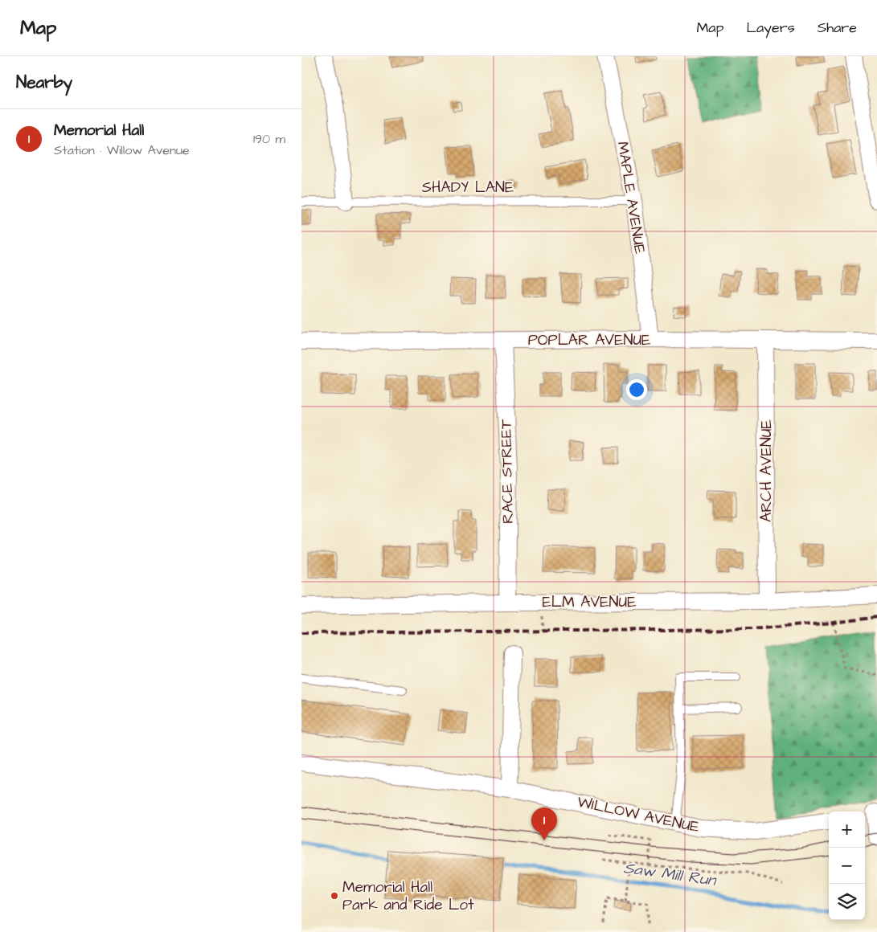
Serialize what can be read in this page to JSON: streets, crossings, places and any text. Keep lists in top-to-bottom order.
{
  "streets": {
    "street": [
      "MAPLE AVENUE",
      "POPLAR AVENUE",
      "ARCH AVENUE",
      "RACE STREET",
      "ELM AVENUE",
      "WILLOW AVENUE"
    ],
    "lane": ["SHADY LANE"]
  },
  "crossings": [
    ["SHADY LANE", "MAPLE AVENUE"],
    ["MAPLE AVENUE", "POPLAR AVENUE"],
    ["POPLAR AVENUE", "ARCH AVENUE"],
    ["POPLAR AVENUE", "RACE STREET"],
    ["ARCH AVENUE", "ELM AVENUE"],
    ["RACE STREET", "ELM AVENUE"]
  ],
  "water": ["Saw Mill Run"],
  "places": ["Memorial Hall Park and Ride Lot"],
  "page": {
    "header": "Map",
    "nav": ["Map", "Layers", "Share"],
    "heading": "Nearby",
    "list": [
      {
        "mark": "1",
        "name": "Memorial Hall",
        "note": "Station · Willow Avenue",
        "value": "190 m"
      }
    ],
    "pins": "1",
    "map_buttons": ["+", "−"]
  }
}
